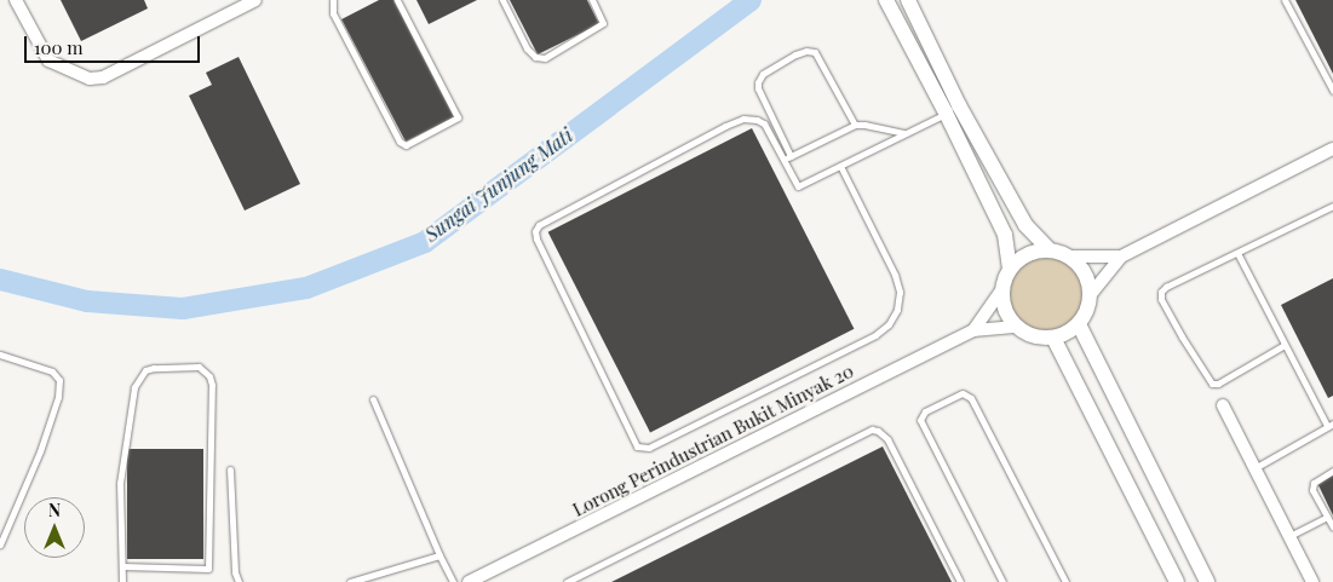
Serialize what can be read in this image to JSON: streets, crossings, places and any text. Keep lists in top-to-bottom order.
{
  "streets": {
    "street": ["Lorong Perindustrian Bukit Minyak 20"]
  },
  "water": ["Sungai Junjung Mati"],
  "scale_bar": "100 m",
  "north": "top"
}
